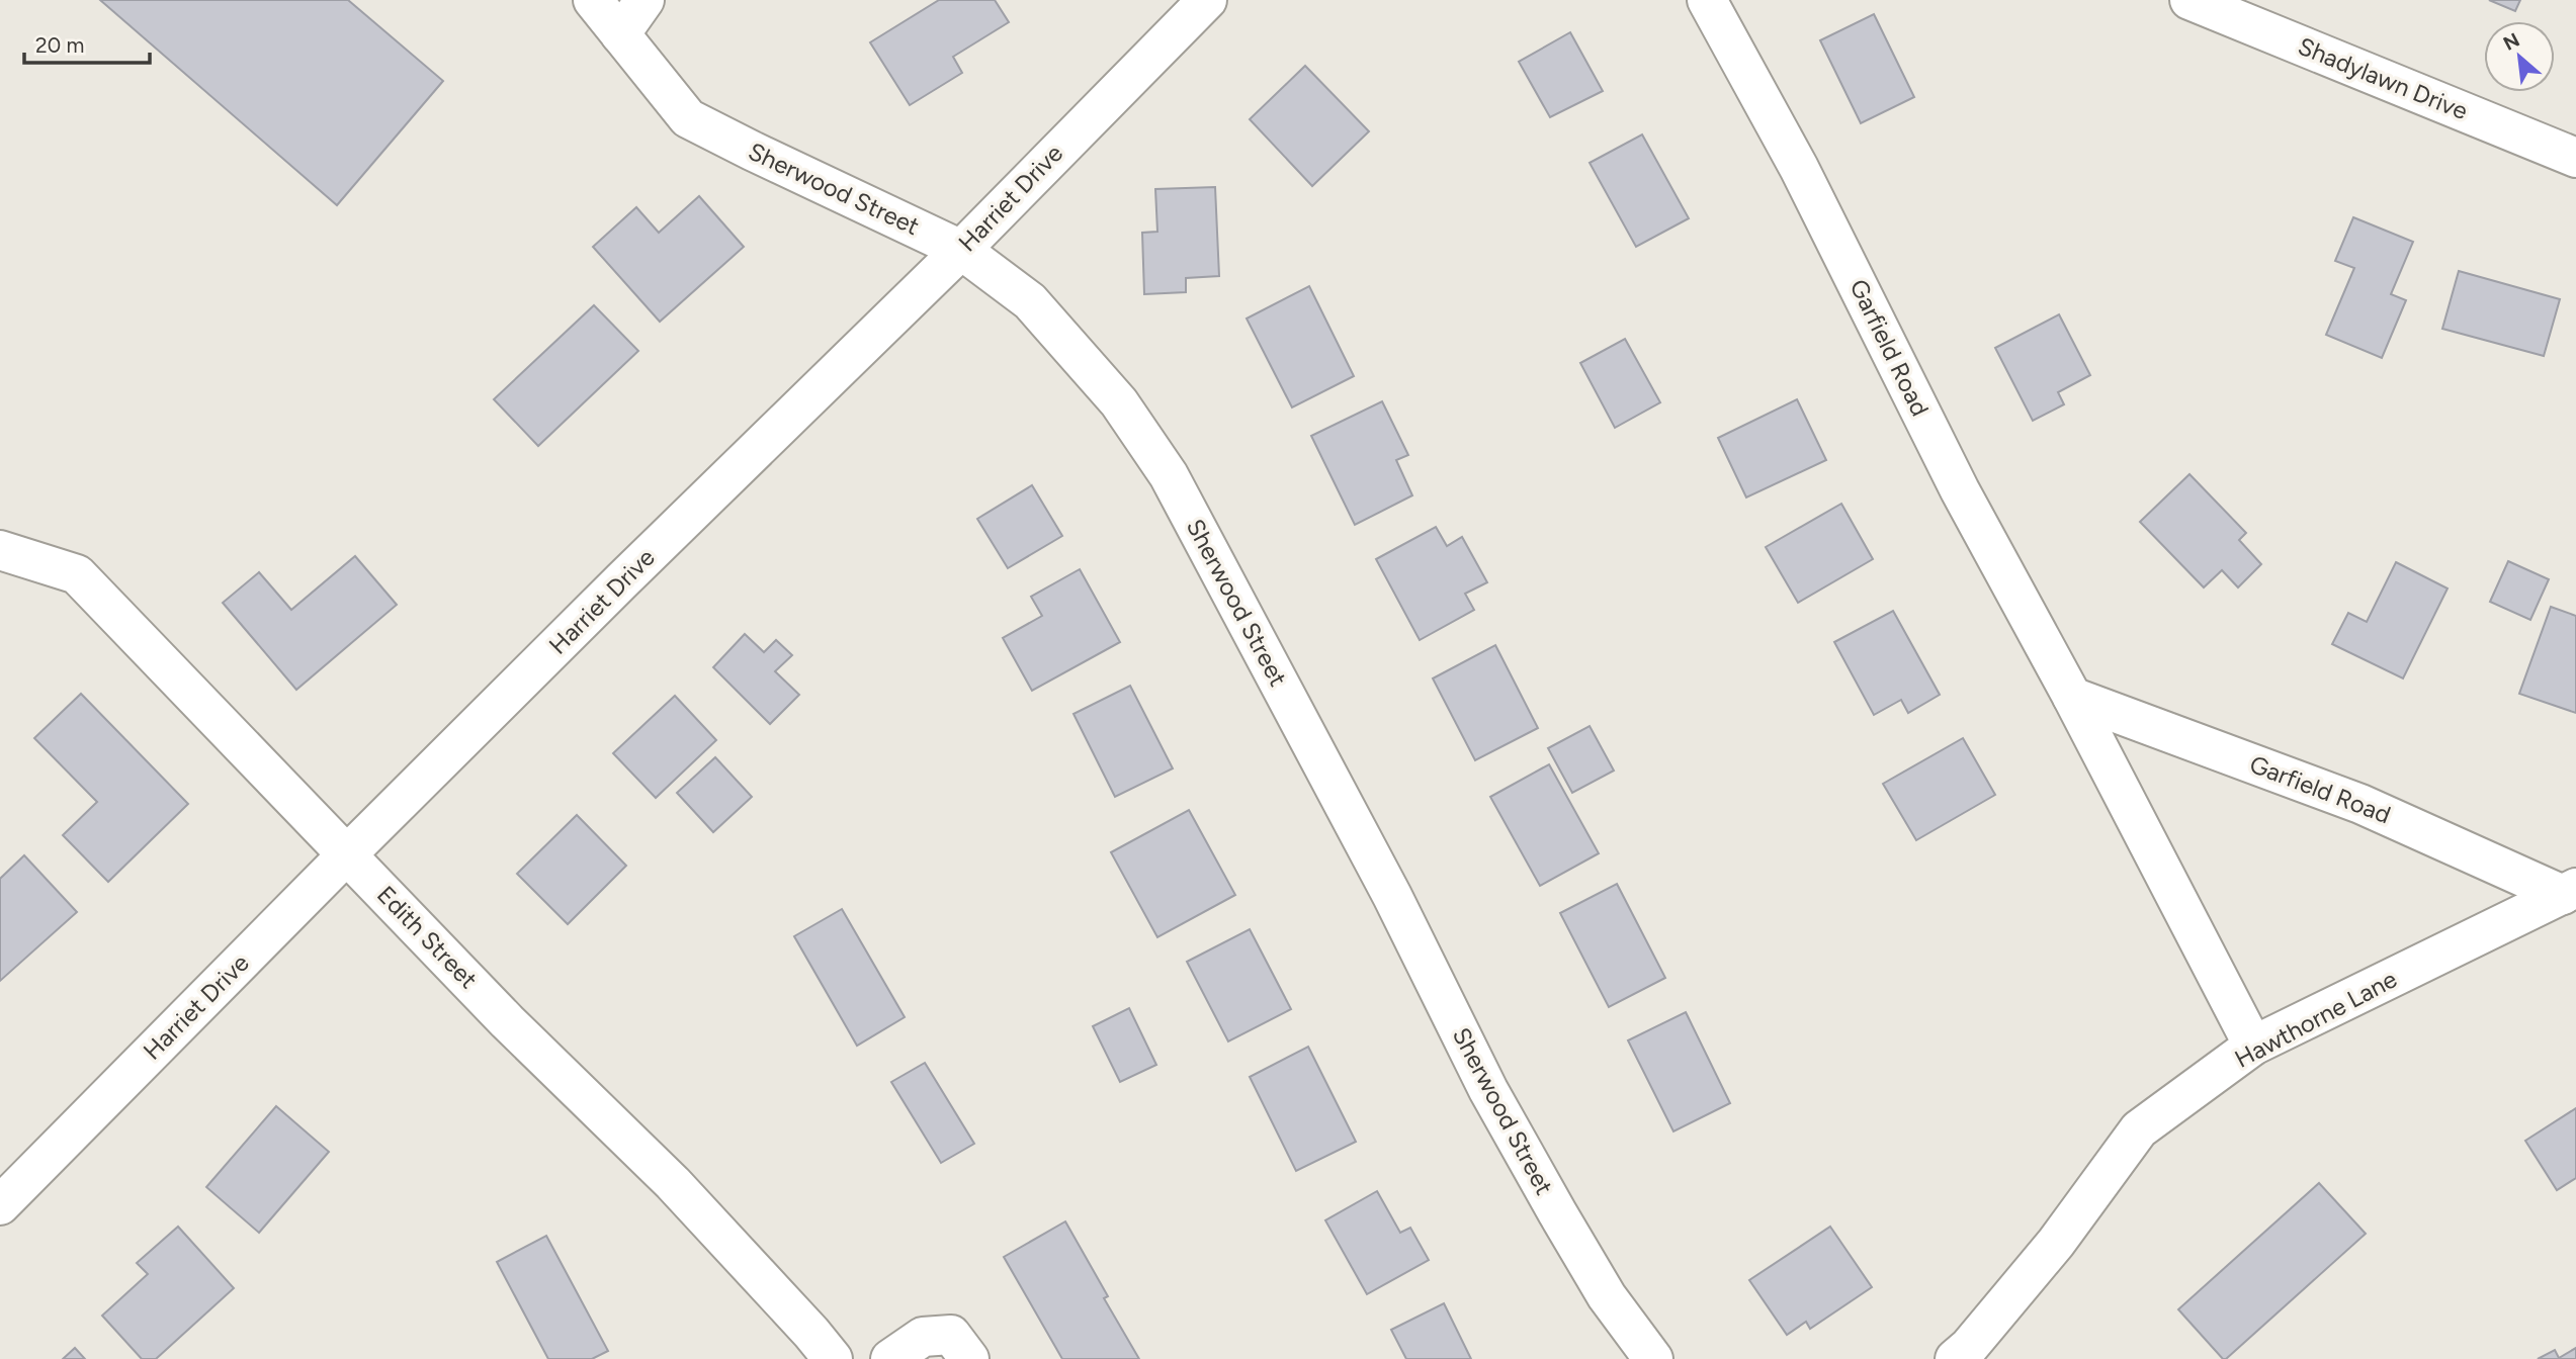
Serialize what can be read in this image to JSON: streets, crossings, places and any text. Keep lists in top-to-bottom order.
{
  "streets": {
    "street": [
      "Shadylawn Drive",
      "Sherwood Street",
      "Harriet Drive",
      "Garfield Road",
      "Edith Street",
      "Hawthorne Lane"
    ]
  },
  "crossings": [
    ["Sherwood Street", "Harriet Drive"],
    ["Harriet Drive", "Edith Street"],
    ["Garfield Road", "Hawthorne Lane"]
  ],
  "scale_bar": "20 m",
  "north": "top left"
}
